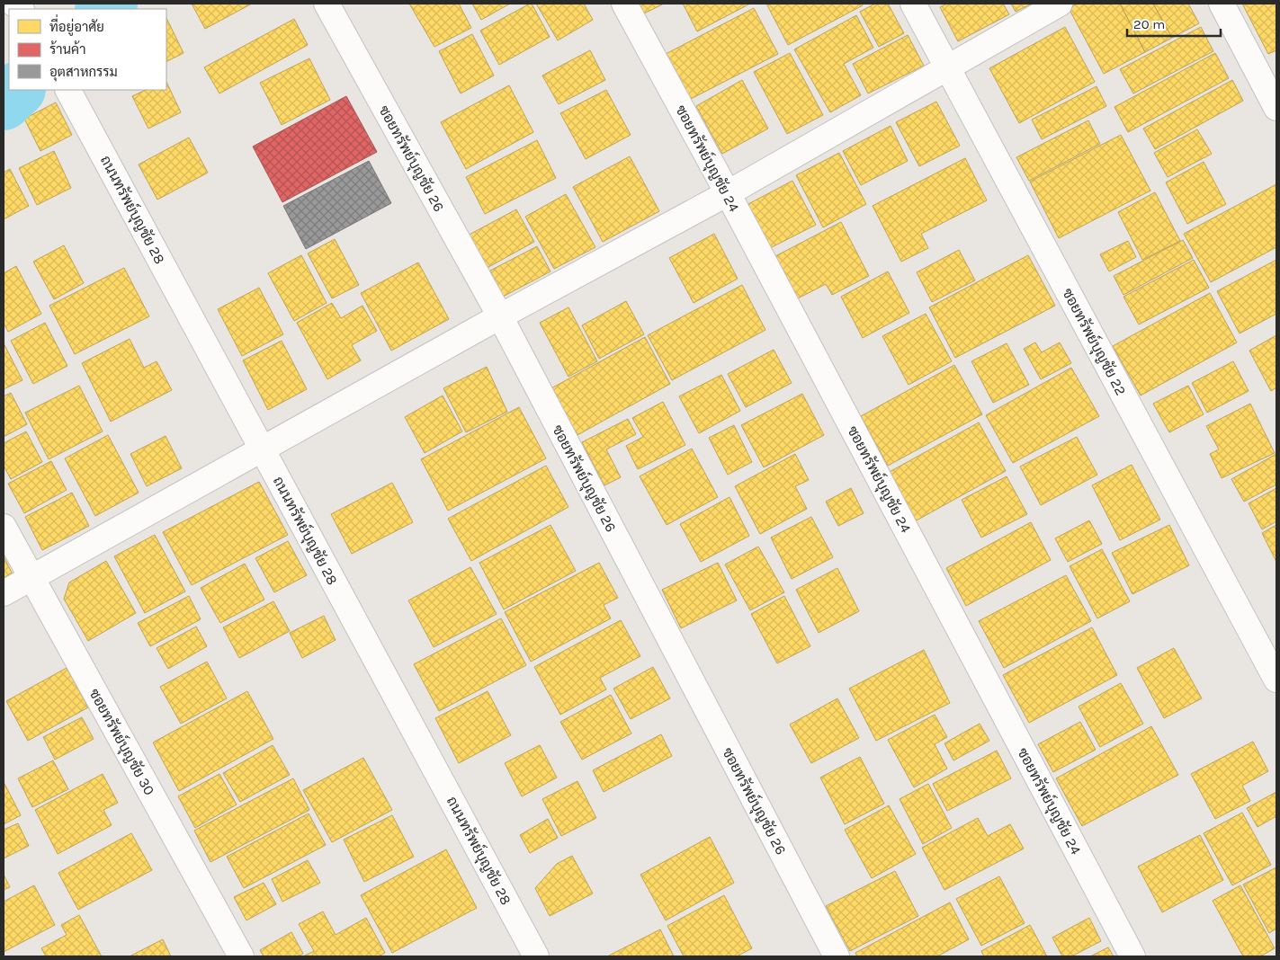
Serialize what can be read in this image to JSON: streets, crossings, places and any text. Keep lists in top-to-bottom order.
{
  "streets": {
    "street": [
      "ซอยทรัพย์บุญชัย 26",
      "ซอยทรัพย์บุญชัย 24",
      "ถนนทรัพย์บุญชัย 28",
      "ซอยทรัพย์บุญชัย 22",
      "ซอยทรัพย์บุญชัย 30"
    ]
  },
  "legend": ["ที่อยู่อาศัย", "ร้านค้า", "อุตสาหกรรม"],
  "scale_bar": "20 m"
}
